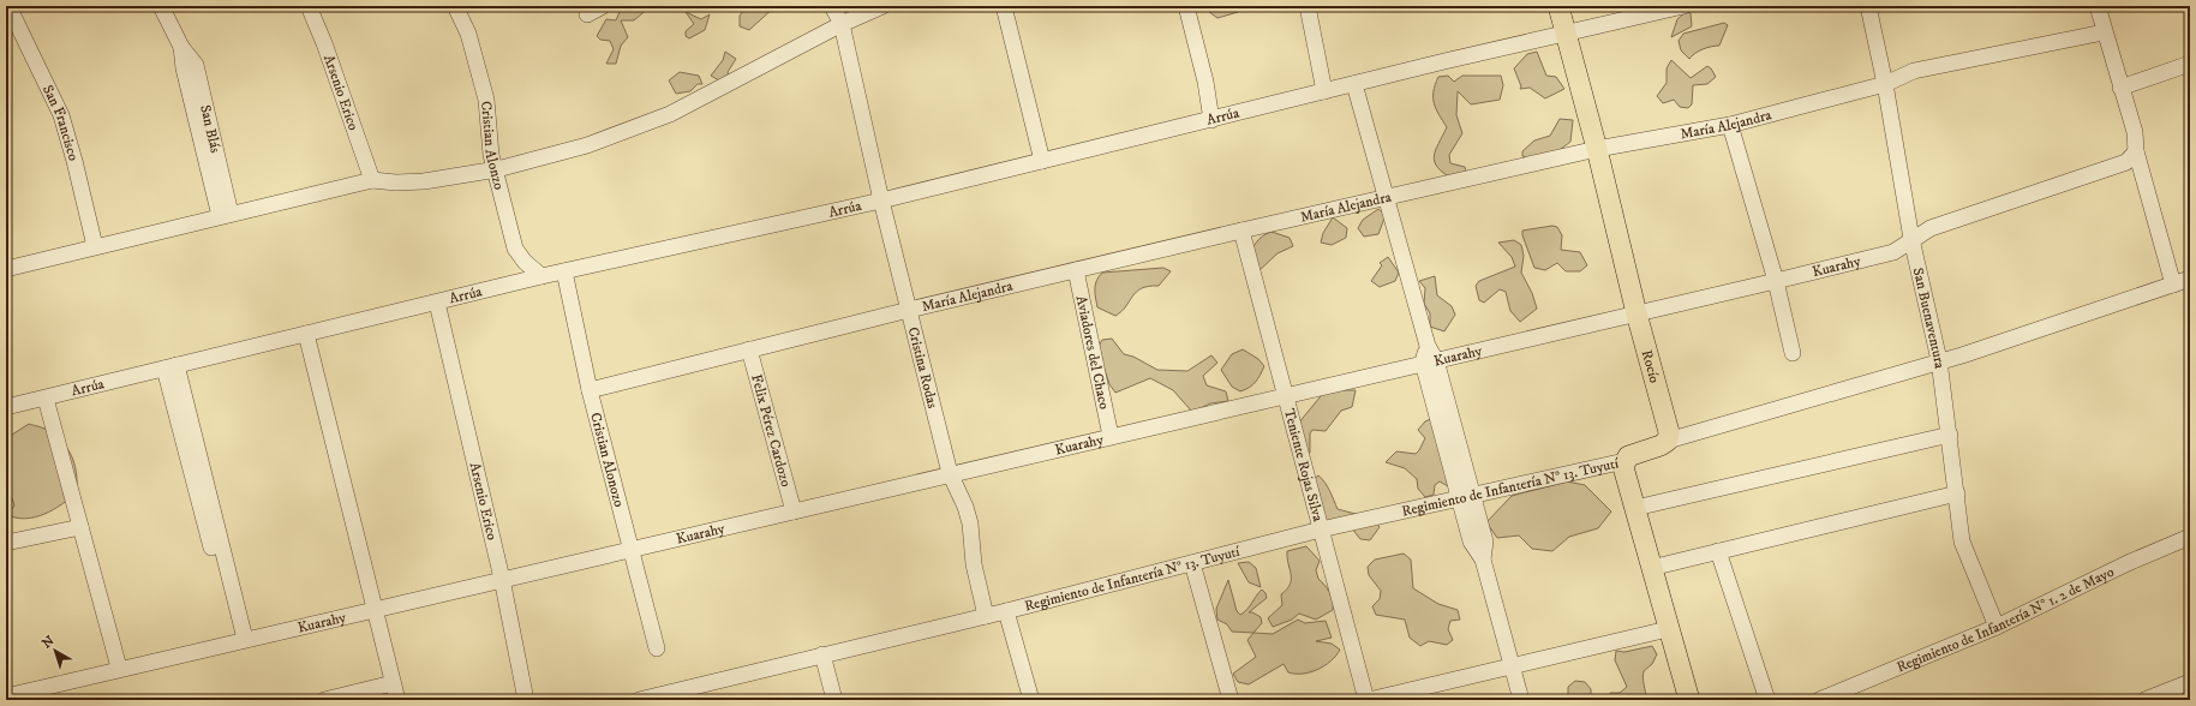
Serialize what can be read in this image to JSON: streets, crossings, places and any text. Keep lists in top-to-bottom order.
{
  "streets": {
    "main road": ["Rocío"],
    "street": [
      "Arsenio Erico",
      "Arrúa",
      "San Francisco",
      "María Alejandra",
      "San Blás",
      "Cristian Alonzo",
      "Kuarahy",
      "San Buenaventura",
      "Aviadores del Chaco",
      "Cristina Rodas",
      "Felix Pérez Cardozo",
      "Cristian Alonozo",
      "Teniente Rojas Silva",
      "Regimiento de Infantería N° 13. Tuyutí",
      "Regimiento de Infantería N° 1. 2 de Mayo"
    ]
  },
  "crossings": [
    ["Arsenio Erico", "Arrúa"],
    ["Arsenio Erico", "Kuarahy"],
    ["Arrúa", "Cristian Alonzo"],
    ["Arrúa", "Cristina Rodas"],
    ["Arrúa", "Rocío"],
    ["Arrúa", "Cristian Alonozo"],
    ["María Alejandra", "San Buenaventura"],
    ["María Alejandra", "Aviadores del Chaco"],
    ["María Alejandra", "Cristina Rodas"],
    ["María Alejandra", "Rocío"],
    ["María Alejandra", "Felix Pérez Cardozo"],
    ["María Alejandra", "Cristian Alonozo"],
    ["María Alejandra", "Teniente Rojas Silva"],
    ["Kuarahy", "San Buenaventura"],
    ["Kuarahy", "Aviadores del Chaco"],
    ["Kuarahy", "Cristina Rodas"],
    ["Kuarahy", "Rocío"],
    ["Kuarahy", "Felix Pérez Cardozo"],
    ["Kuarahy", "Cristian Alonozo"],
    ["Kuarahy", "Teniente Rojas Silva"],
    ["San Buenaventura", "Regimiento de Infantería N° 1. 2 de Mayo"],
    ["Cristina Rodas", "Regimiento de Infantería N° 13. Tuyutí"],
    ["Teniente Rojas Silva", "Regimiento de Infantería N° 13. Tuyutí"]
  ],
  "north": "top left"
}
